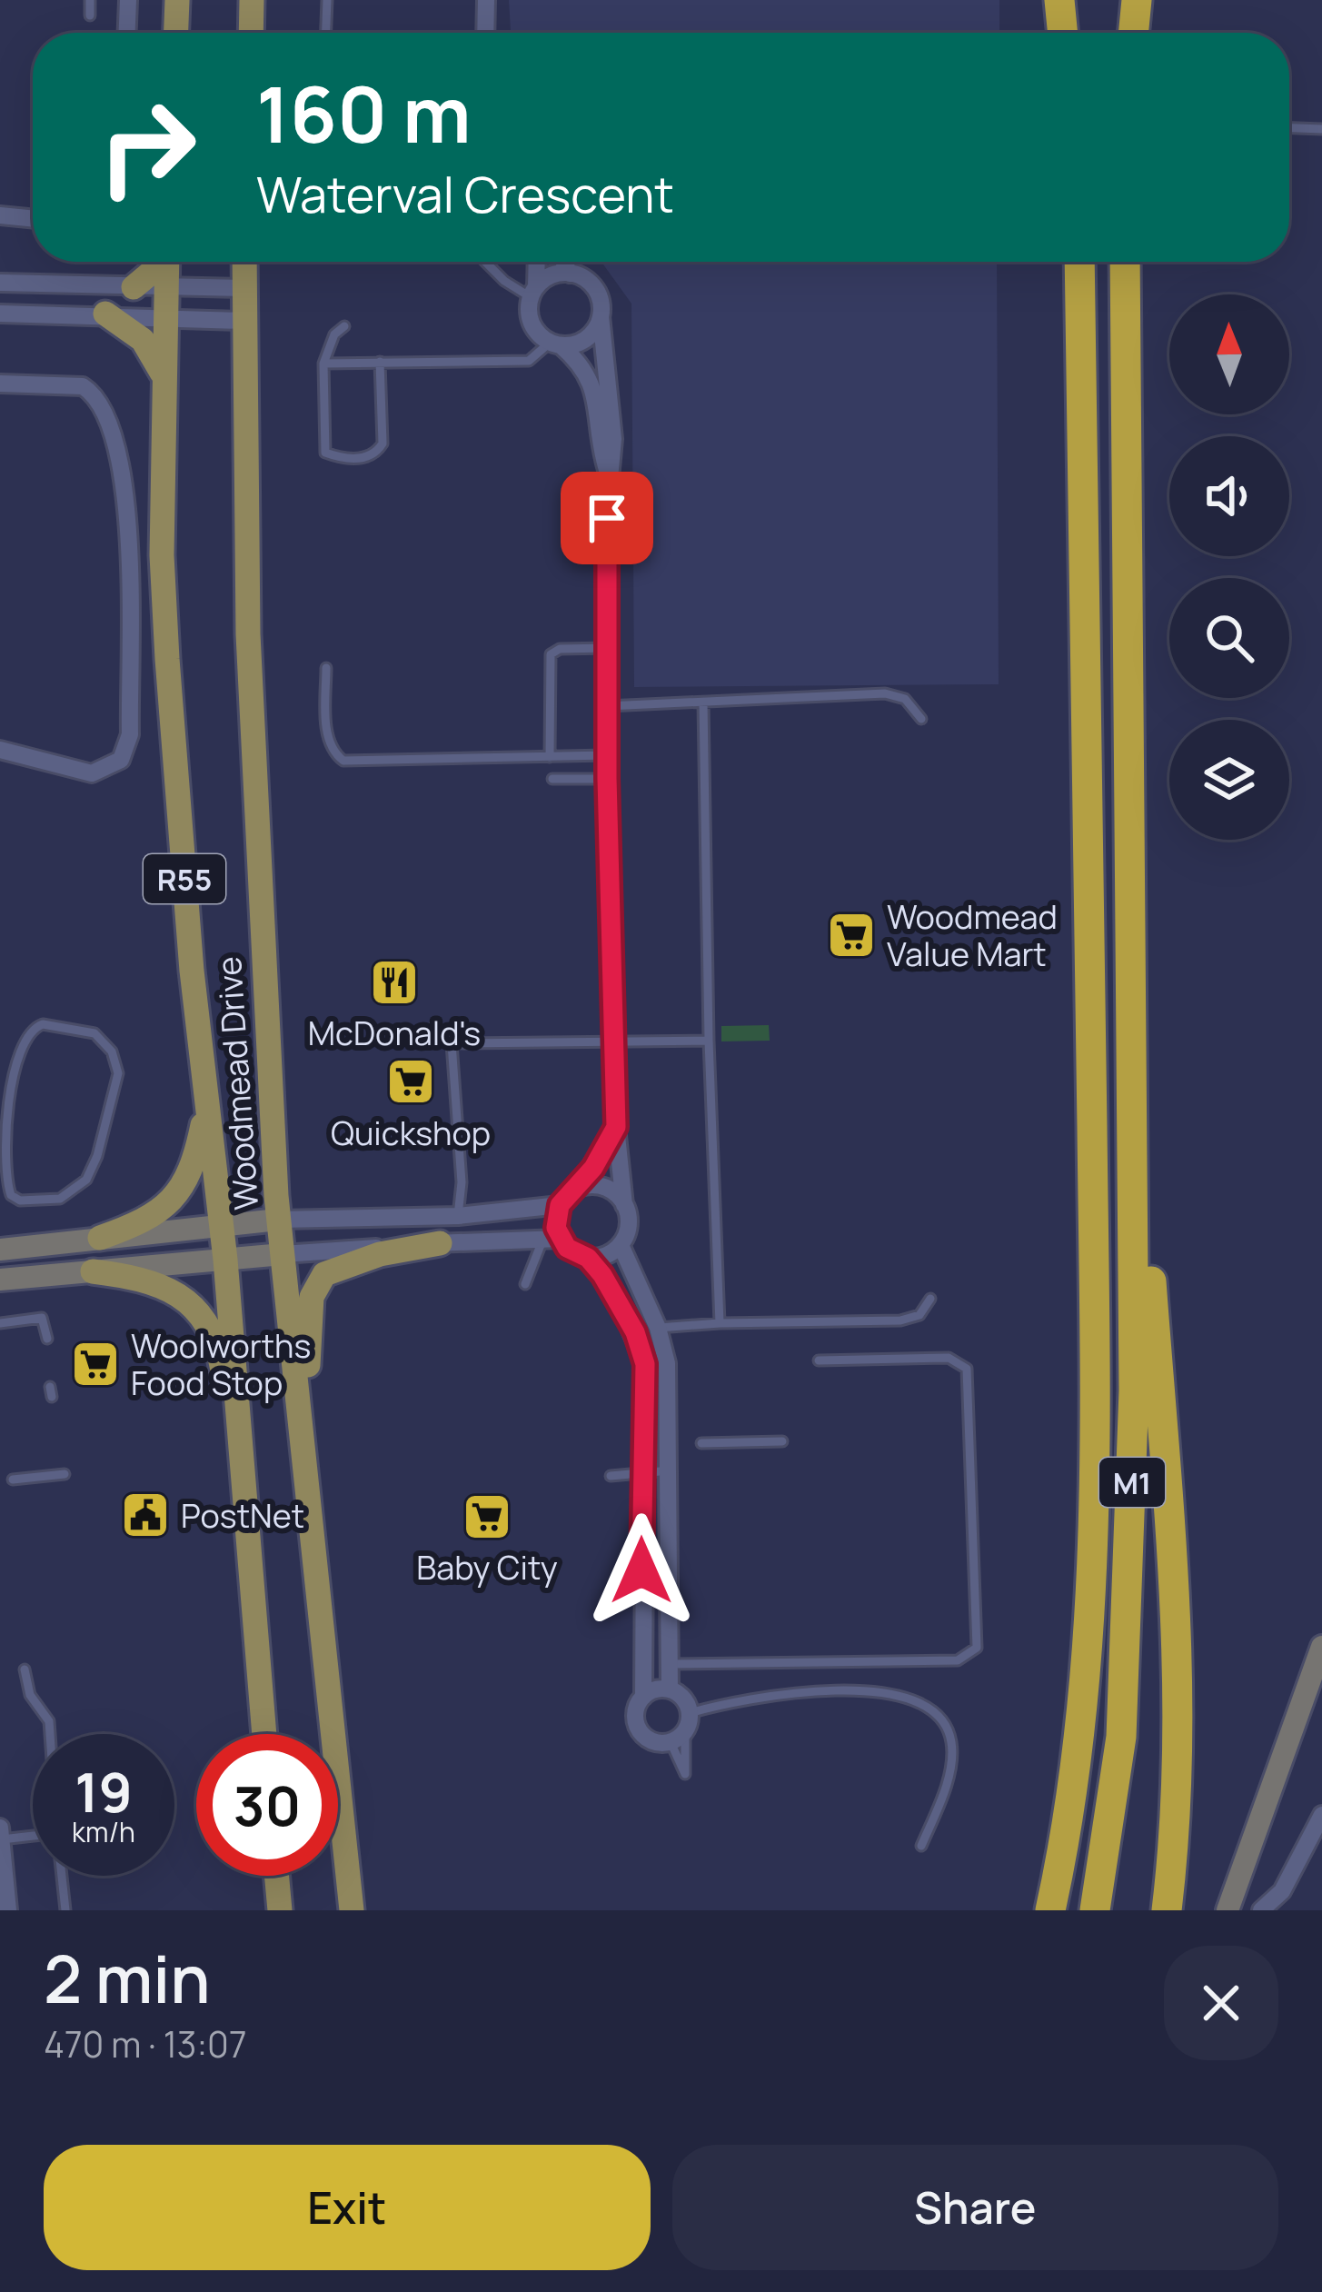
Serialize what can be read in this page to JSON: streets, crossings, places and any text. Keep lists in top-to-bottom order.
{
  "streets": {
    "highway": ["M1"],
    "main road": ["R55", "Woodmead Drive"]
  },
  "places": {
    "supermarket": [
      "Woodmead Value Mart",
      "Quickshop",
      "Woolworths Food Stop",
      "Baby City"
    ],
    "restaurant": ["McDonald's"],
    "public building": ["PostNet"]
  },
  "north": "top",
  "page": {
    "turn": ["160 m", "Waterval Crescent"],
    "speed": "19 km/h",
    "limit": "30",
    "heading": ["2 min", "470 m · 13:07"],
    "buttons": ["Exit", "Share"]
  }
}
